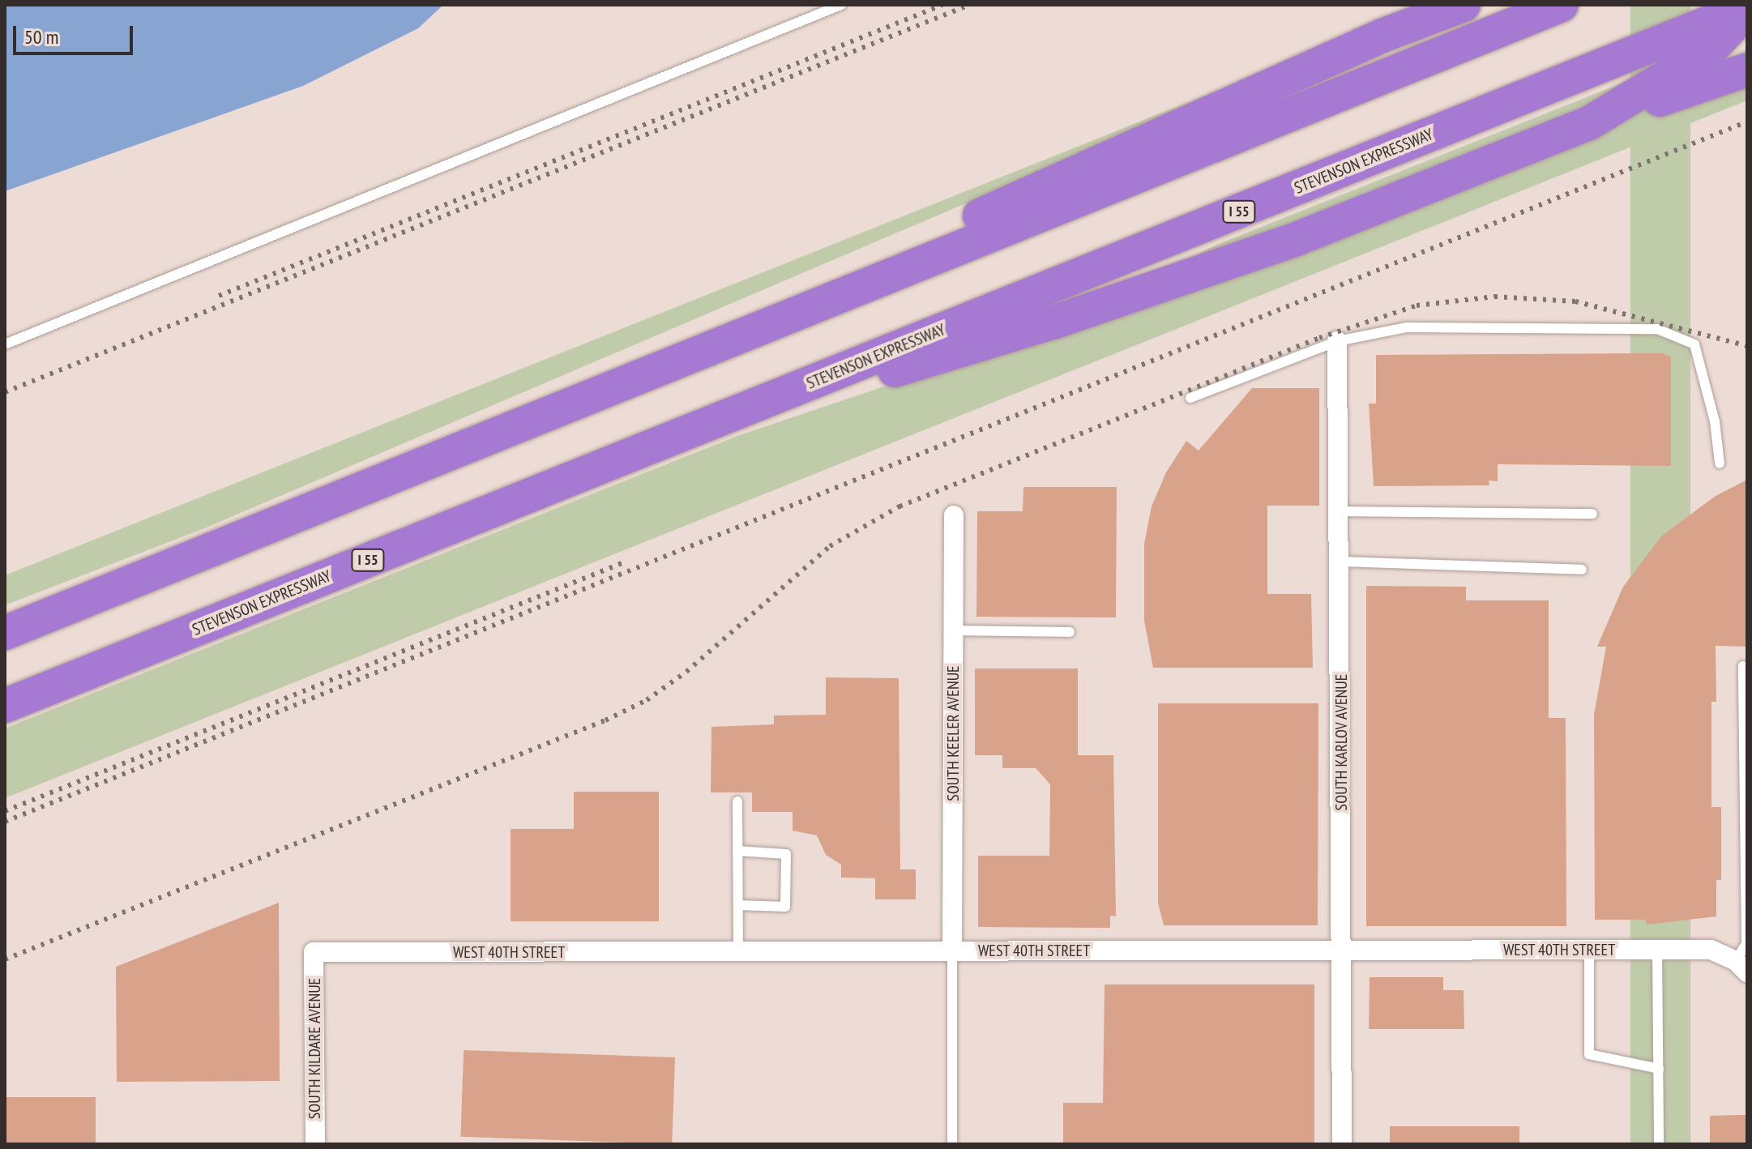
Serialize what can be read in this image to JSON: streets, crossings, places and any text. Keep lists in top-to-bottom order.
{
  "streets": {
    "highway": ["STEVENSON EXPRESSWAY", "I 55"],
    "street": [
      "SOUTH KEELER AVENUE",
      "SOUTH KARLOV AVENUE",
      "WEST 40TH STREET",
      "SOUTH KILDARE AVENUE"
    ]
  },
  "crossings": [
    ["SOUTH KEELER AVENUE", "WEST 40TH STREET"],
    ["SOUTH KARLOV AVENUE", "WEST 40TH STREET"],
    ["WEST 40TH STREET", "SOUTH KILDARE AVENUE"]
  ],
  "scale_bar": "50 m"
}
